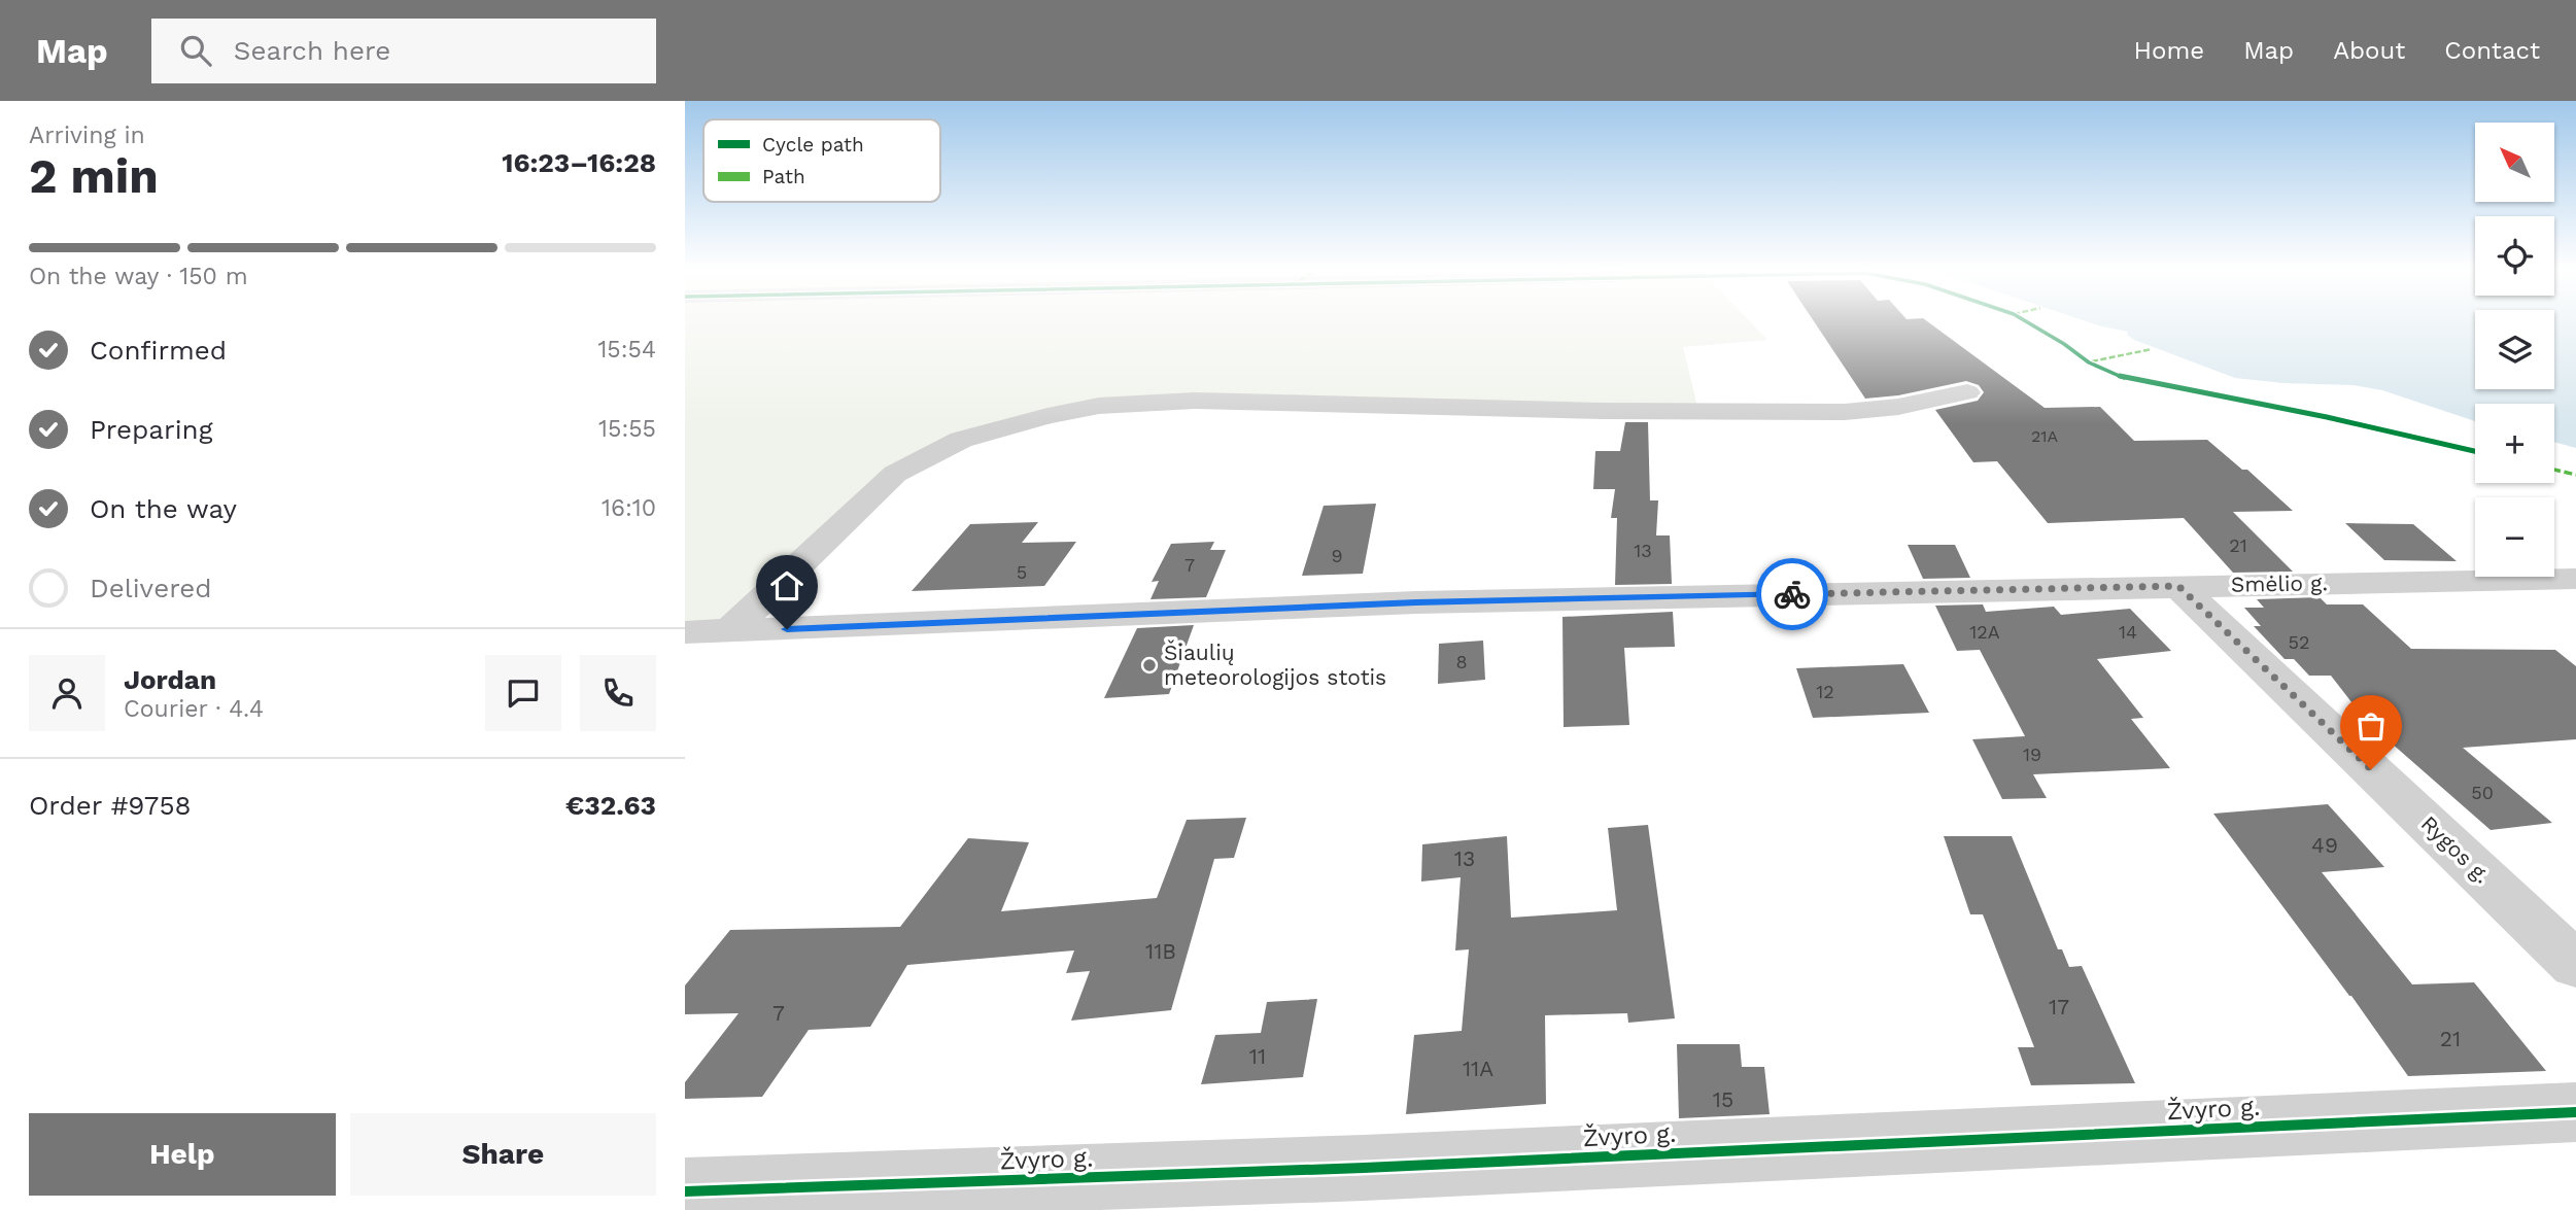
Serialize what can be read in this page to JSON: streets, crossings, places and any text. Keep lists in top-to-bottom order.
{
  "streets": {
    "street": ["Smėlio g.", "Rygos g.", "Žvyro g."]
  },
  "crossings": [
    ["Smėlio g.", "Rygos g."]
  ],
  "places": ["Šiaulių meteorologijos stotis"],
  "house_numbers": [
    "21A",
    "21",
    "13",
    "9",
    "7",
    "5",
    "12A",
    "14",
    "52",
    "8",
    "12",
    "19",
    "50",
    "49",
    "13",
    "11B",
    "17",
    "7",
    "21",
    "11",
    "11A",
    "15"
  ],
  "legend": ["Cycle path", "Path"],
  "north": "top left",
  "page": {
    "header": "Map",
    "search": "Search here",
    "nav": [
      "Home",
      "Map",
      "About",
      "Contact"
    ],
    "heading": ["2 min", "Arriving in", "16:23–16:28"],
    "panel": [
      "Jordan",
      "Courier · 4.4",
      "Order #9758",
      "€32.63"
    ],
    "map_buttons": ["+", "−"],
    "bar": "On the way · 150 m",
    "list": [
      ["Confirmed", "15:54"],
      ["Preparing", "15:55"],
      ["On the way", "16:10"],
      "Delivered"
    ],
    "buttons": ["Help", "Share"]
  }
}
